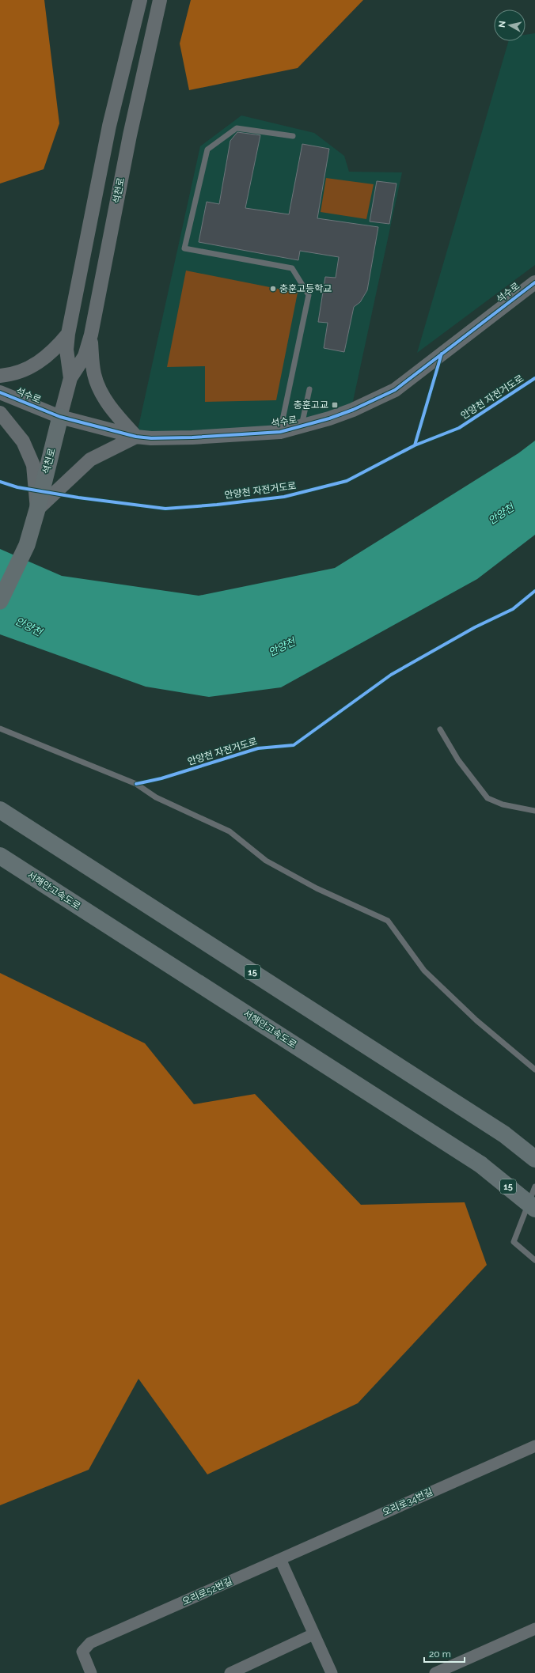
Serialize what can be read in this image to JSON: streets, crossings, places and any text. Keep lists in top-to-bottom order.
{
  "streets": {
    "highway": ["서해안고속도로", "15"],
    "main road": ["석천로"],
    "street": ["석수로", "오리로34번길", "오리로52번길"],
    "cycle path": ["안양천 자전거도로"]
  },
  "crossings": [
    ["석천로", "석수로"],
    ["오리로34번길", "오리로52번길"]
  ],
  "water": ["안양천"],
  "places": {
    "other": ["충훈고등학교"],
    "transit": ["충훈고교"]
  },
  "scale_bar": "20 m",
  "north": "left"
}
